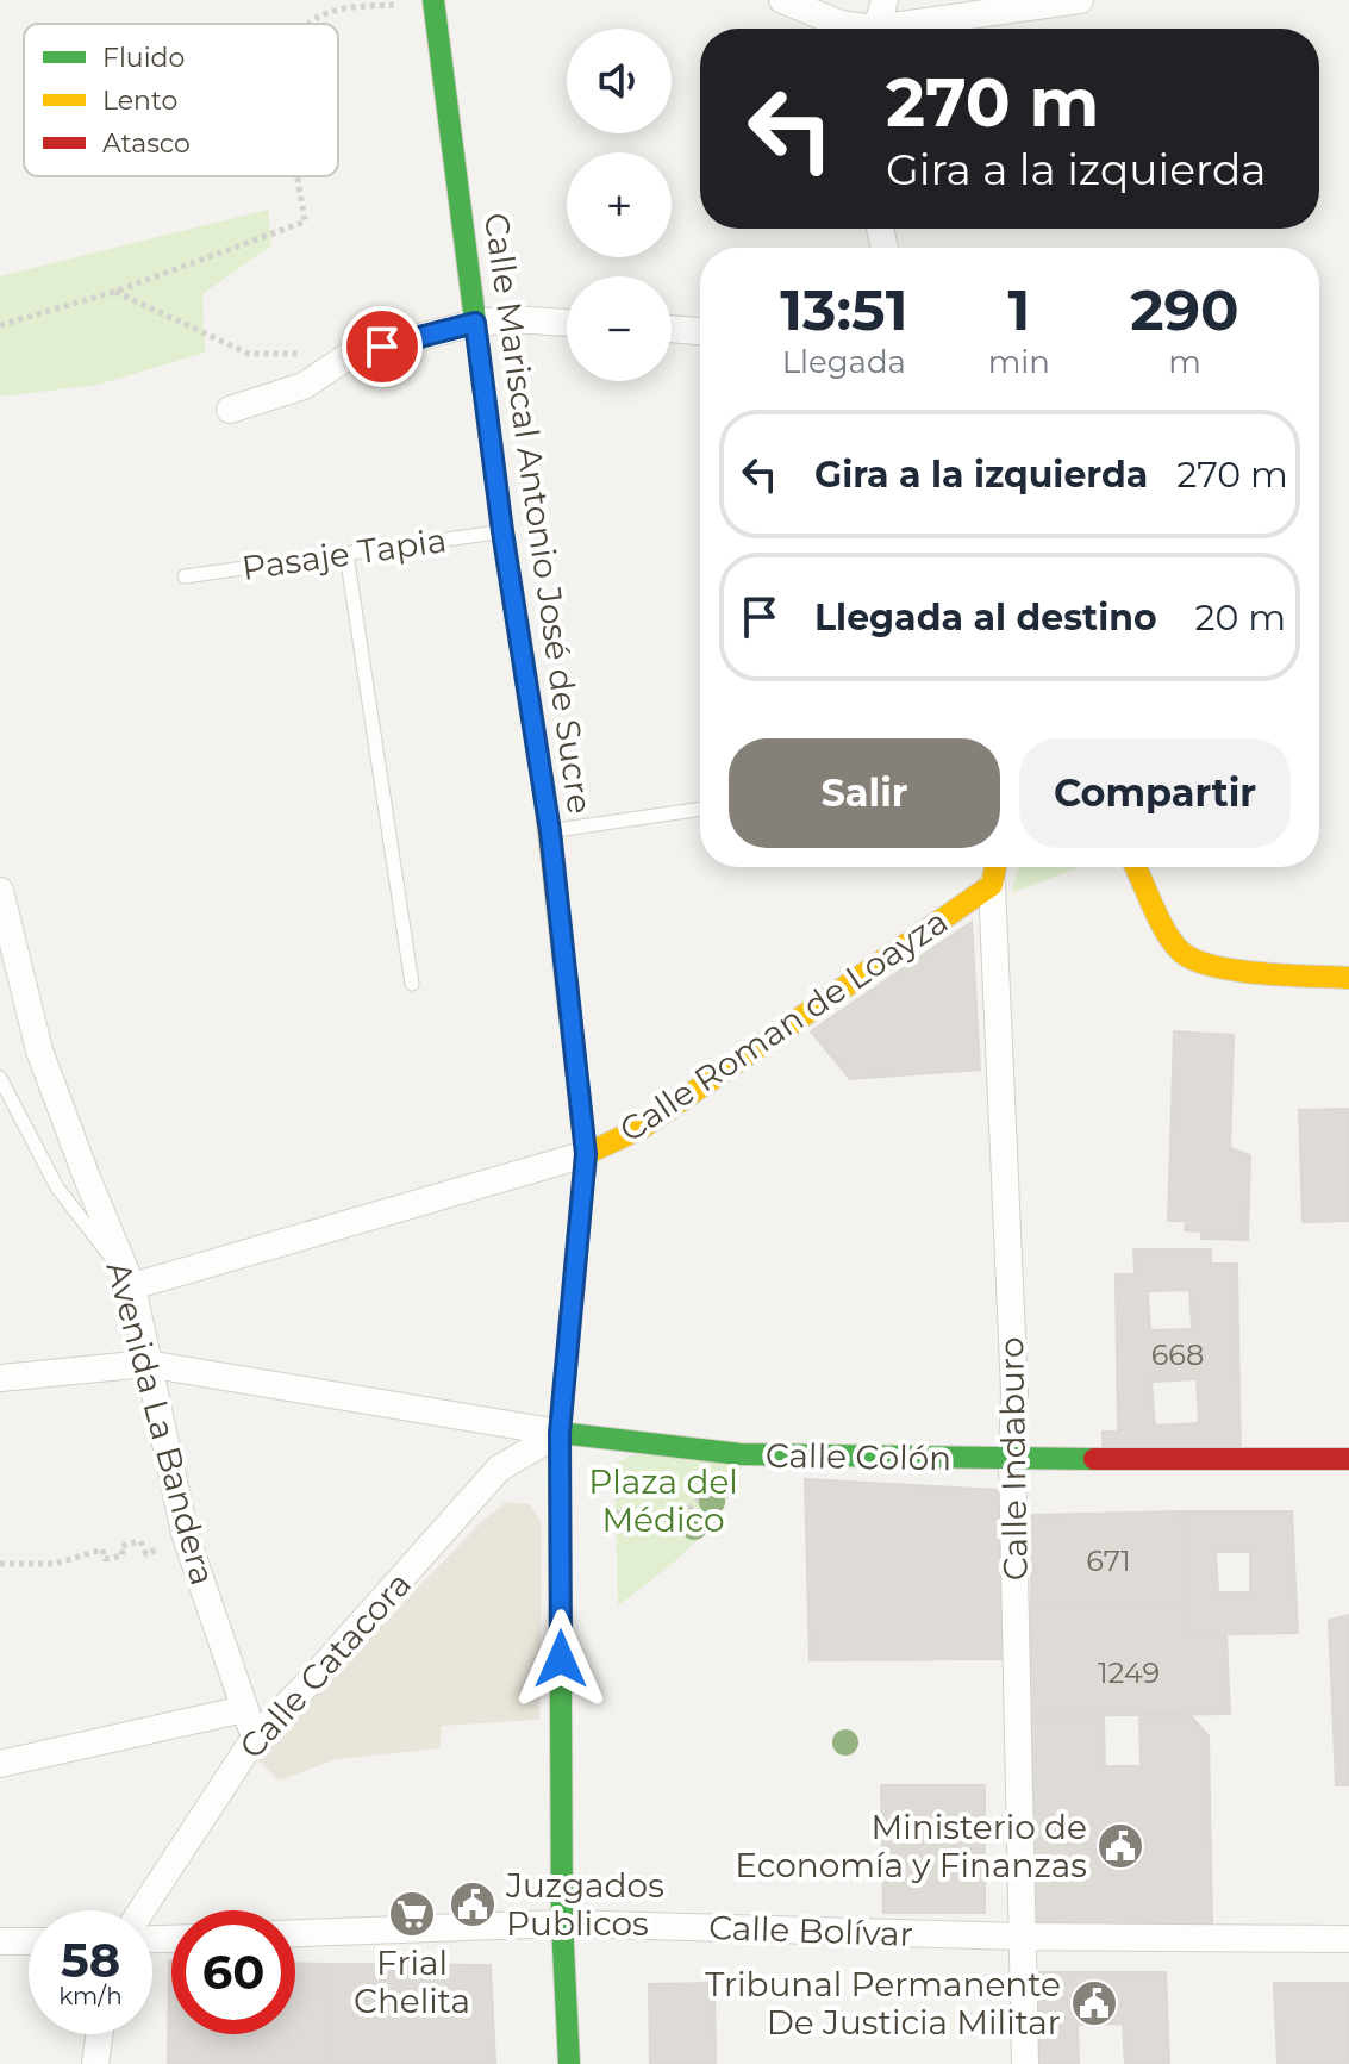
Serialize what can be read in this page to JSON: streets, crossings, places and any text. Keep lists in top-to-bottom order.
{
  "streets": {
    "main road": [
      "Calle Mariscal Antonio José de Sucre",
      "Calle Roman de Loayza",
      "Calle Colón",
      "Calle Indaburo"
    ],
    "street": ["Avenida La Bandera", "Calle Catacora", "Calle Bolívar"],
    "lane": ["Pasaje Tapia"]
  },
  "crossings": [
    ["Calle Mariscal Antonio José de Sucre", "Pasaje Tapia"],
    ["Calle Mariscal Antonio José de Sucre", "Calle Roman de Loayza"],
    ["Calle Mariscal Antonio José de Sucre", "Calle Colón"],
    ["Calle Mariscal Antonio José de Sucre", "Calle Catacora"],
    ["Calle Mariscal Antonio José de Sucre", "Calle Bolívar"],
    ["Calle Roman de Loayza", "Avenida La Bandera"],
    ["Calle Roman de Loayza", "Calle Indaburo"],
    ["Avenida La Bandera", "Calle Colón"],
    ["Avenida La Bandera", "Calle Catacora"],
    ["Calle Colón", "Calle Indaburo"],
    ["Calle Colón", "Calle Catacora"],
    ["Calle Indaburo", "Calle Bolívar"]
  ],
  "parks": ["Plaza del Médico"],
  "places": {
    "public building": ["Ministerio de Economía y Finanzas", "Juzgados Publicos", "Tribunal Permanente De Justicia Militar"],
    "supermarket": ["Frial Chelita"]
  },
  "house_numbers": ["668", "671", "1249"],
  "legend": ["Fluido", "Lento", "Atasco"],
  "page": {
    "map_buttons": ["+", "−"],
    "turn": ["270 m", "Gira a la izquierda"],
    "eta": [
      "13:51",
      "Llegada",
      "1",
      "min",
      "290",
      "m"
    ],
    "list": [
      {
        "name": "Gira a la izquierda",
        "value": "270 m"
      },
      {
        "name": "Llegada al destino",
        "value": "20 m"
      }
    ],
    "buttons": ["Salir", "Compartir"],
    "speed": "58 km/h",
    "limit": "60"
  }
}
